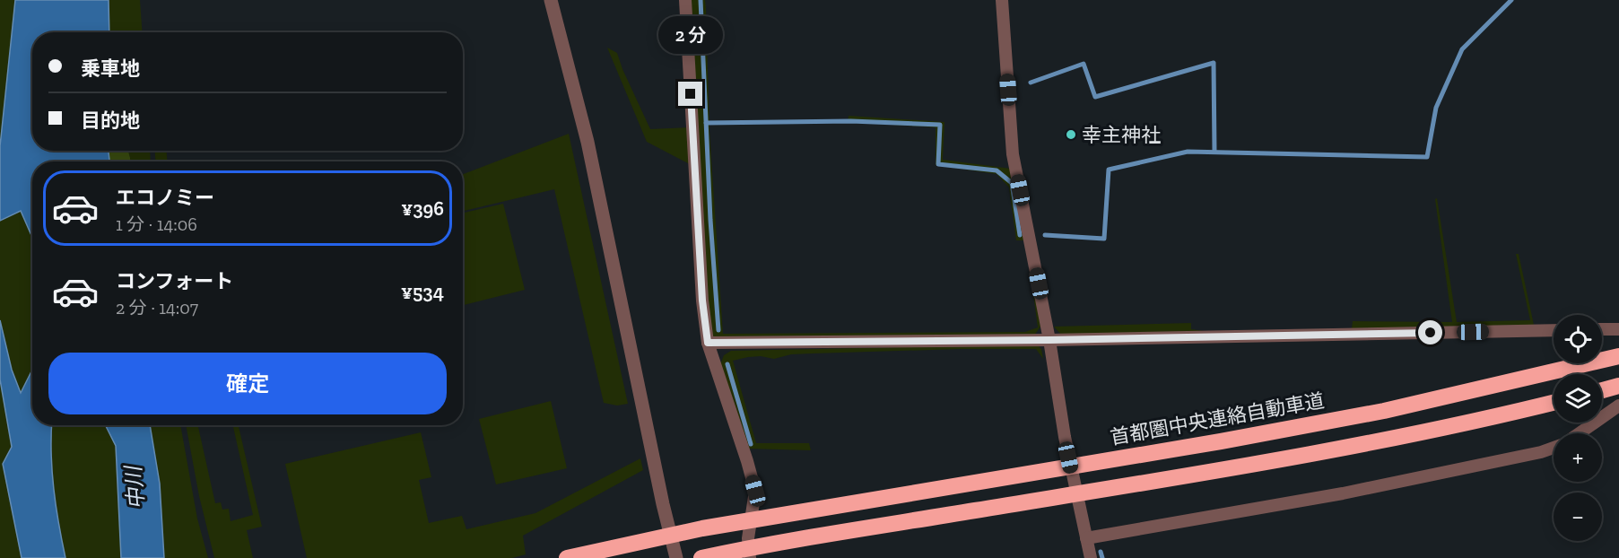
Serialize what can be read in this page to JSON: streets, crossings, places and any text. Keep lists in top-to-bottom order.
{
  "streets": {
    "highway": ["首都圏中央連絡自動車道"]
  },
  "water": ["中川"],
  "places": ["幸主神社"],
  "page": {
    "bubble": "2 分",
    "banner": ["乗車地", "目的地"],
    "list": [
      {
        "name": "エコノミー",
        "note": "1 分 · 14:06",
        "value": "¥396"
      },
      {
        "name": "コンフォート",
        "note": "2 分 · 14:07",
        "value": "¥534"
      }
    ],
    "map_buttons": ["+", "−"],
    "buttons": "確定"
  }
}
